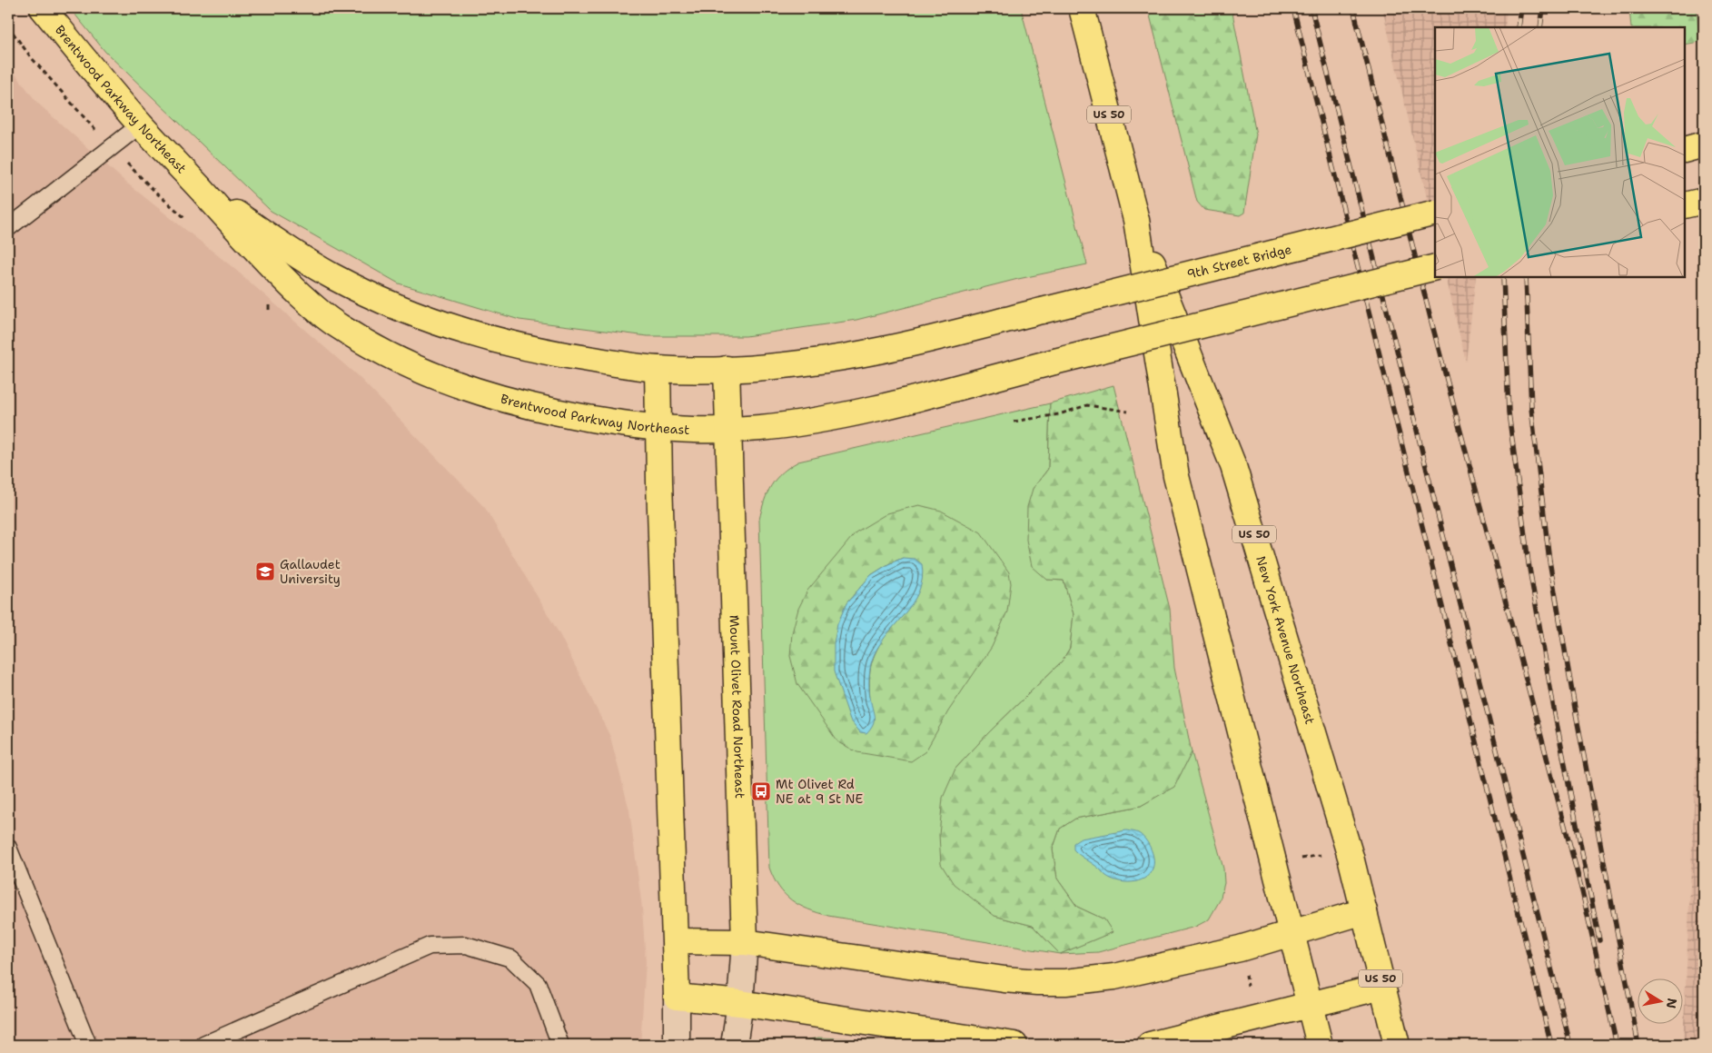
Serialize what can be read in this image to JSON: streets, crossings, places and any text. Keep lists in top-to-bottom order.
{
  "streets": {
    "main road": [
      "Brentwood Parkway Northeast",
      "US 50",
      "9th Street Bridge",
      "New York Avenue Northeast",
      "Mount Olivet Road Northeast"
    ]
  },
  "crossings": [
    ["Brentwood Parkway Northeast", "9th Street Bridge"],
    ["Brentwood Parkway Northeast", "Mount Olivet Road Northeast"]
  ],
  "places": {
    "school or university": ["Gallaudet University"],
    "bus stop": ["Mt Olivet Rd NE at 9 St NE"]
  },
  "north": "right"
}
